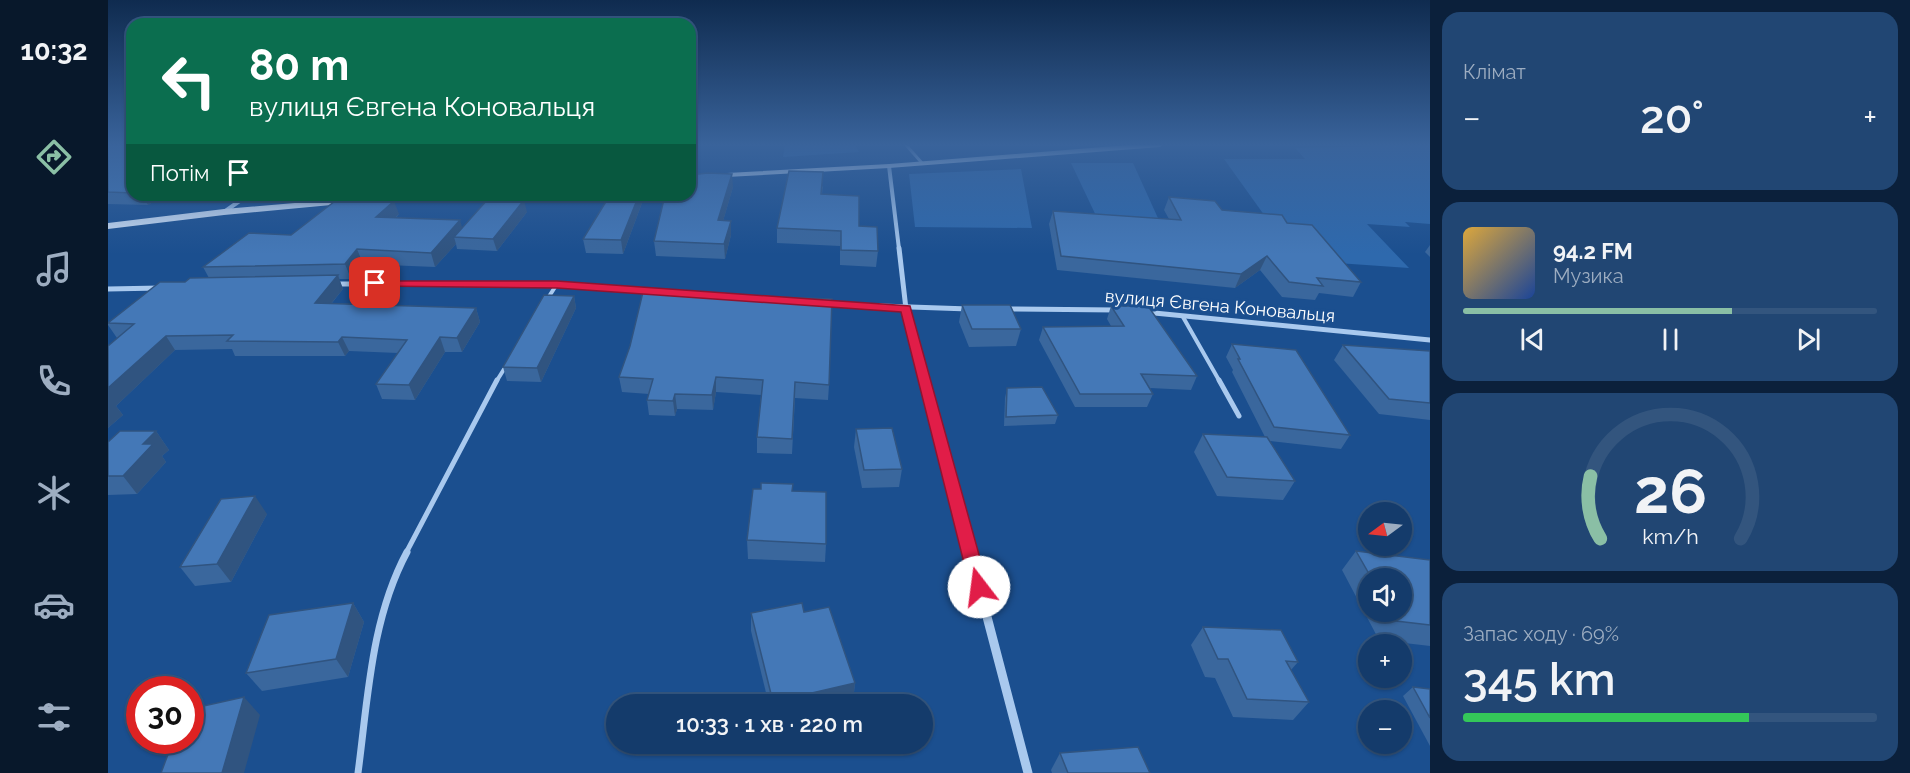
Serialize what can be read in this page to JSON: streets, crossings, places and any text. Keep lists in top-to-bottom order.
{
  "streets": {
    "street": ["вулиця Євгена Коновальця"]
  },
  "north": "left",
  "page": {
    "tabs": "10:32",
    "tile": [
      "Клімат",
      ["Запас ходу · 69%", "345 km"]
    ],
    "turn": ["80 m", "вулиця Євгена Коновальця"],
    "heat": ["−", "20°", "+"],
    "then": "Потім",
    "song": ["94.2 FM", "Музика"],
    "map_buttons": ["+", "−"],
    "limit": "30",
    "trip": "10:33 · 1 хв · 220 m",
    "gauge": ["26", "km/h"]
  }
}
